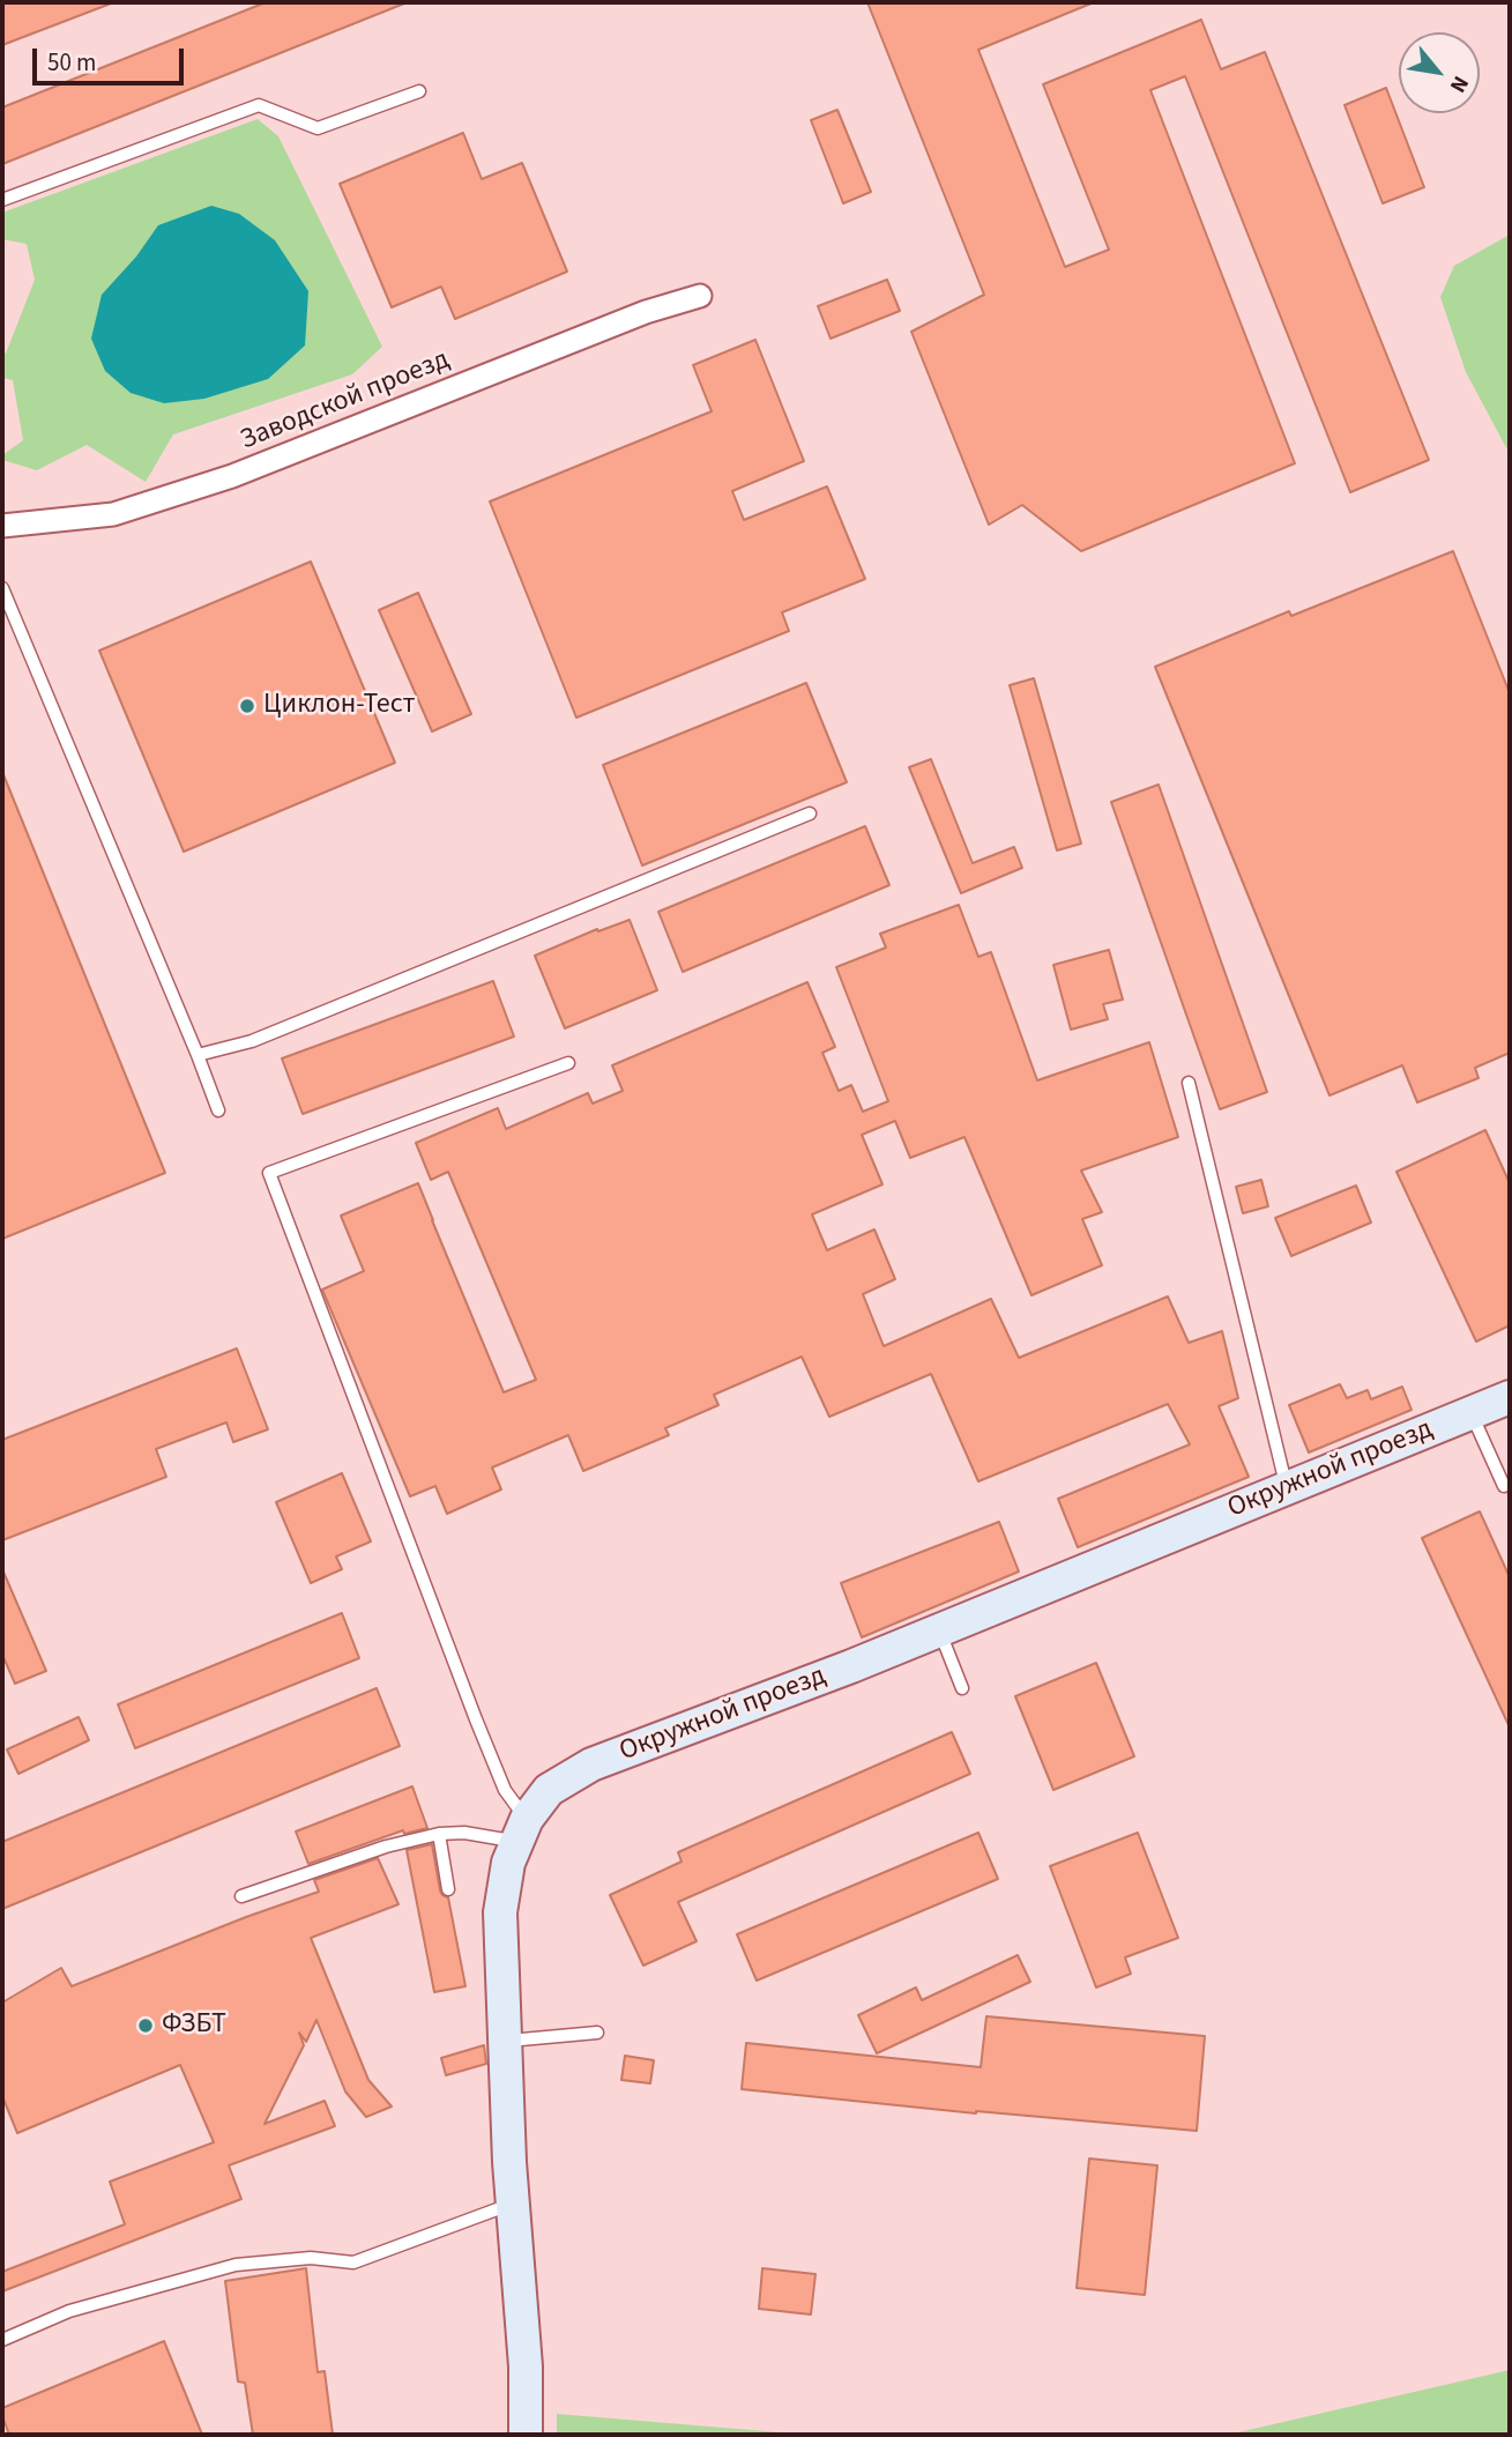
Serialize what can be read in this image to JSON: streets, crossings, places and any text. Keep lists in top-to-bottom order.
{
  "streets": {
    "street": ["Заводской проезд", "Окружной проезд"]
  },
  "places": ["Циклон-Тест", "ФЗБТ"],
  "scale_bar": "50 m",
  "north": "bottom right"
}
